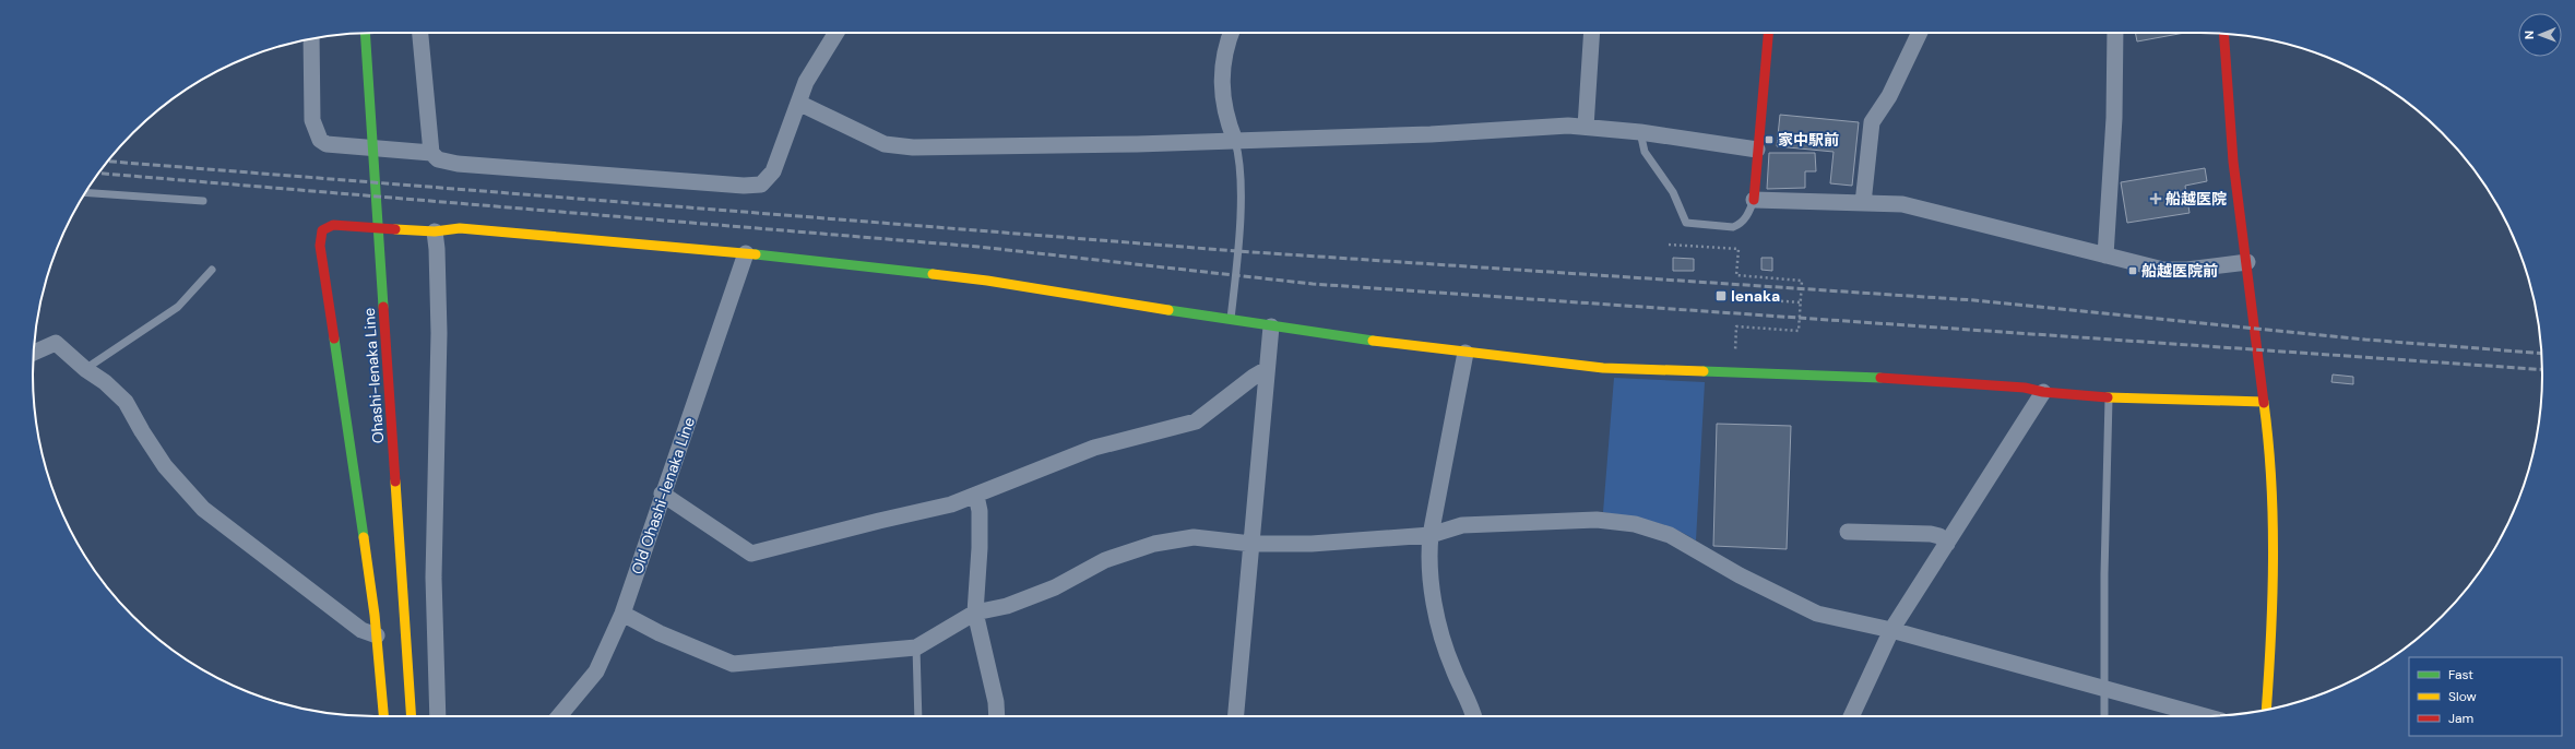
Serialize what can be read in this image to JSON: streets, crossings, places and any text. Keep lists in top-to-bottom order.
{
  "streets": {
    "street": ["Ohashi-Ienaka Line", "Old Ohashi-Ienaka Line"]
  },
  "places": {
    "transit": ["家中駅前", "船越医院前", "Ienaka"],
    "health": ["船越医院"]
  },
  "legend": ["Fast", "Slow", "Jam"],
  "north": "left"
}
